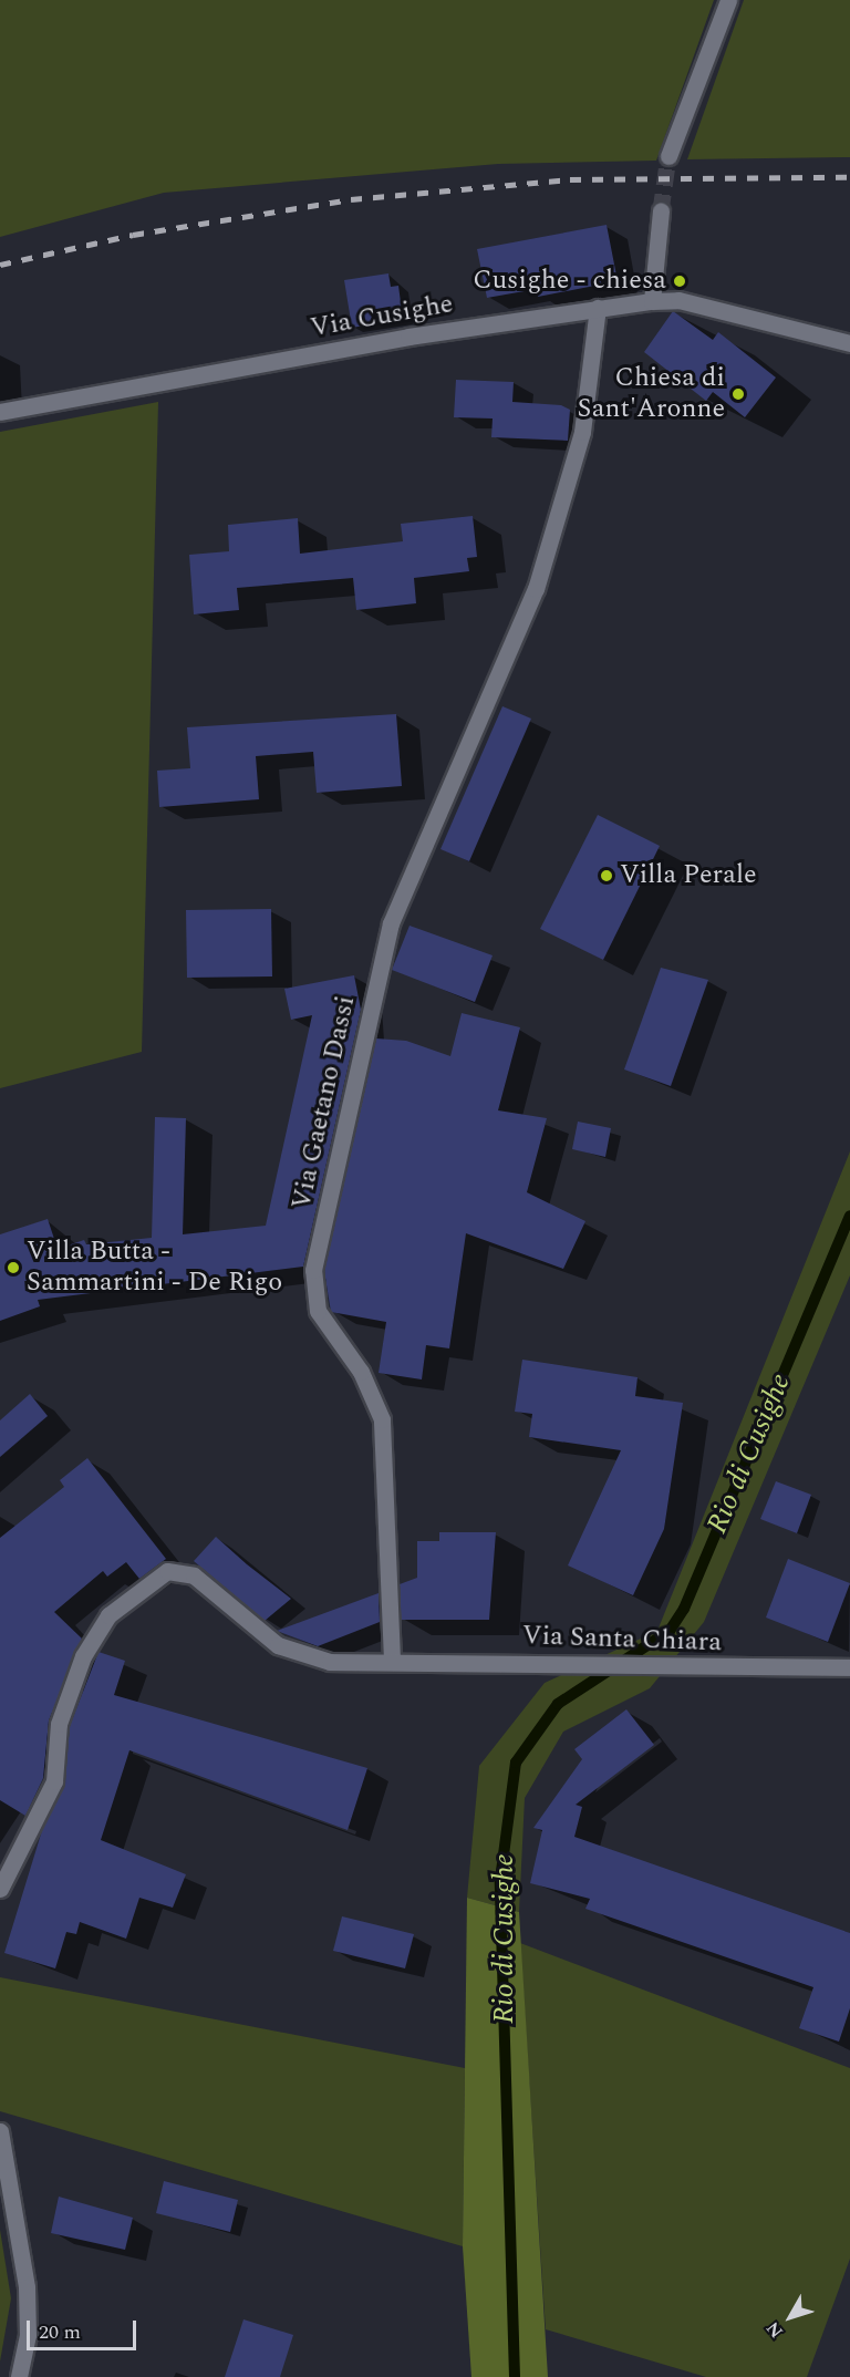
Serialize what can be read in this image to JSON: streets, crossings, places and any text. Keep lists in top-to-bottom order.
{
  "streets": {
    "street": ["Via Cusighe", "Via Gaetano Dassi", "Via Santa Chiara"]
  },
  "crossings": [
    ["Via Cusighe", "Via Gaetano Dassi"],
    ["Via Gaetano Dassi", "Via Santa Chiara"]
  ],
  "water": ["Rio di Cusighe"],
  "places": [
    "Cusighe - chiesa",
    "Chiesa di Sant'Aronne",
    "Villa Perale",
    "Villa Butta - Sammartini - De Rigo"
  ],
  "scale_bar": "20 m",
  "north": "bottom left"
}
